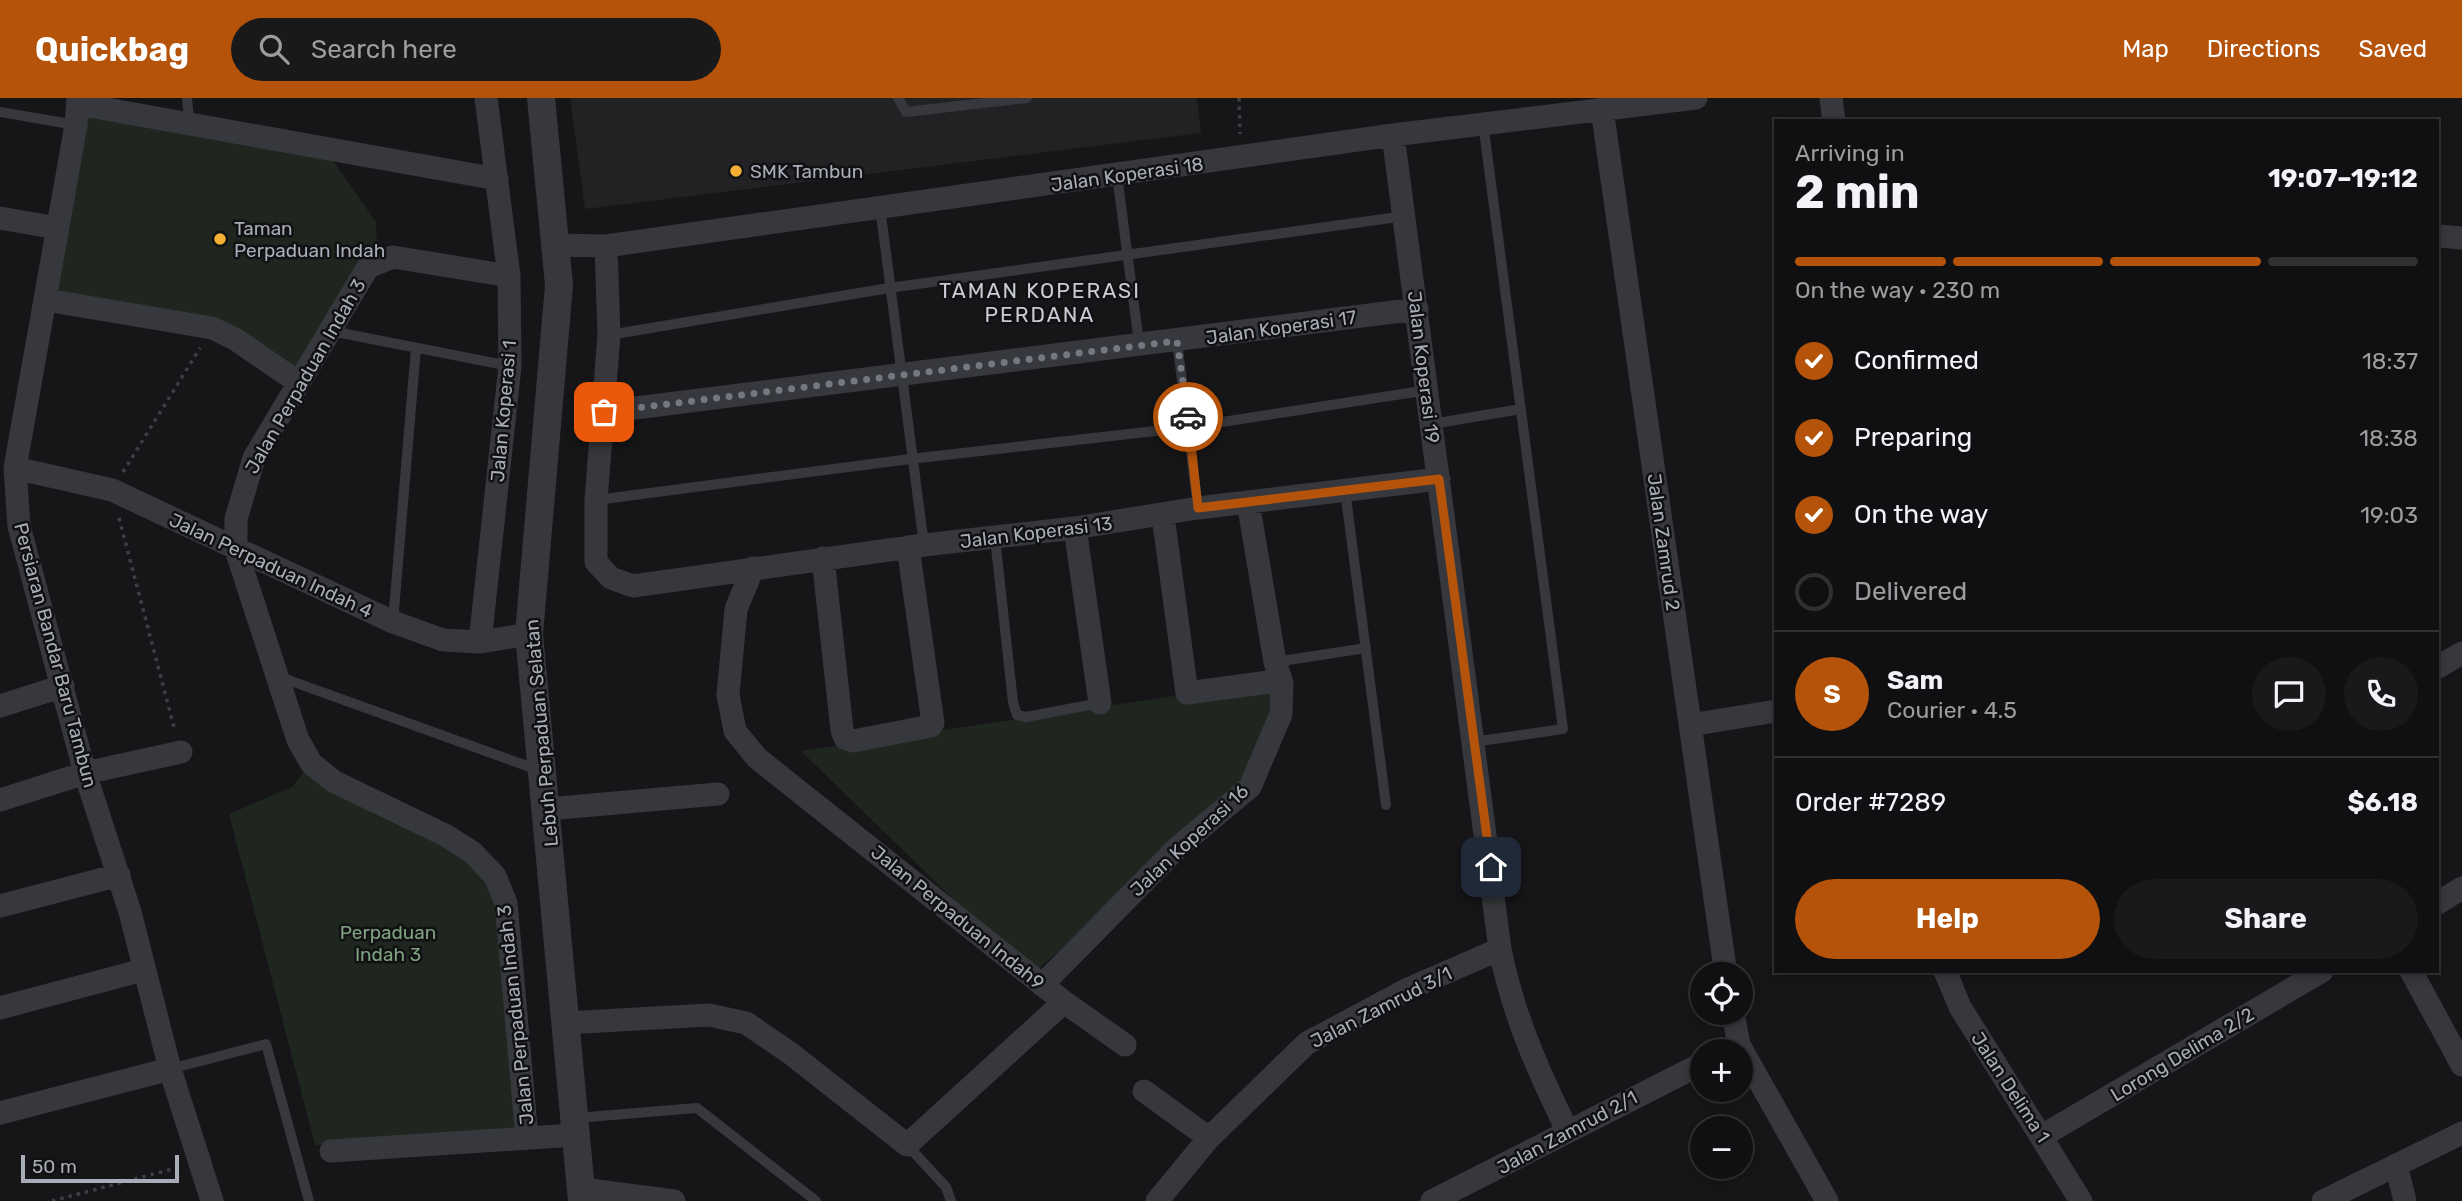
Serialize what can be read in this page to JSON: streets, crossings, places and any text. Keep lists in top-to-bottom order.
{
  "streets": {
    "street": [
      "Jalan Koperasi 18",
      "Jalan Koperasi 17",
      "Jalan Koperasi 19",
      "Jalan Perpaduan Indah 3",
      "Jalan Koperasi 1",
      "Jalan Koperasi 13",
      "Jalan Zamrud 2",
      "Jalan Perpaduan Indah 4",
      "Persiaran Bandar Baru Tambun",
      "Lebuh Perpaduan Selatan",
      "Jalan Koperasi 16",
      "Jalan Perpaduan Indah9",
      "Jalan Zamrud 3/1",
      "Lorong Delima 2/2",
      "Jalan Delima 1",
      "Jalan Zamrud 2/1"
    ]
  },
  "crossings": [
    ["Jalan Koperasi 18", "Jalan Koperasi 19"],
    ["Jalan Koperasi 18", "Jalan Zamrud 2"],
    ["Jalan Koperasi 18", "Lebuh Perpaduan Selatan"],
    ["Jalan Koperasi 17", "Jalan Koperasi 19"],
    ["Jalan Koperasi 19", "Jalan Koperasi 13"],
    ["Jalan Koperasi 19", "Jalan Zamrud 3/1"],
    ["Jalan Koperasi 19", "Jalan Zamrud 2/1"],
    ["Jalan Perpaduan Indah 3", "Jalan Koperasi 1"],
    ["Jalan Perpaduan Indah 3", "Jalan Perpaduan Indah 4"],
    ["Jalan Koperasi 1", "Jalan Perpaduan Indah 4"],
    ["Jalan Koperasi 13", "Jalan Koperasi 16"],
    ["Jalan Koperasi 13", "Jalan Perpaduan Indah9"],
    ["Jalan Perpaduan Indah 4", "Persiaran Bandar Baru Tambun"],
    ["Jalan Perpaduan Indah 4", "Lebuh Perpaduan Selatan"],
    ["Jalan Koperasi 16", "Jalan Perpaduan Indah9"],
    ["Lorong Delima 2/2", "Jalan Delima 1"]
  ],
  "districts": ["TAMAN KOPERASI PERDANA"],
  "parks": ["Perpaduan Indah 3"],
  "places": ["SMK Tambun", "Taman Perpaduan Indah"],
  "scale_bar": "50 m",
  "page": {
    "header": "Quickbag",
    "search": "Search here",
    "nav": ["Map", "Directions", "Saved"],
    "heading": ["2 min", "Arriving in", "19:07–19:12"],
    "panel": [
      "Sam",
      "Courier · 4.5",
      "Order #7289",
      "$6.18"
    ],
    "bar": "On the way · 230 m",
    "list": [
      ["Confirmed", "18:37"],
      ["Preparing", "18:38"],
      ["On the way", "19:03"],
      "Delivered"
    ],
    "round": "S",
    "buttons": ["Help", "Share"],
    "map_buttons": ["+", "−"],
    "scale": "50 m"
  }
}
